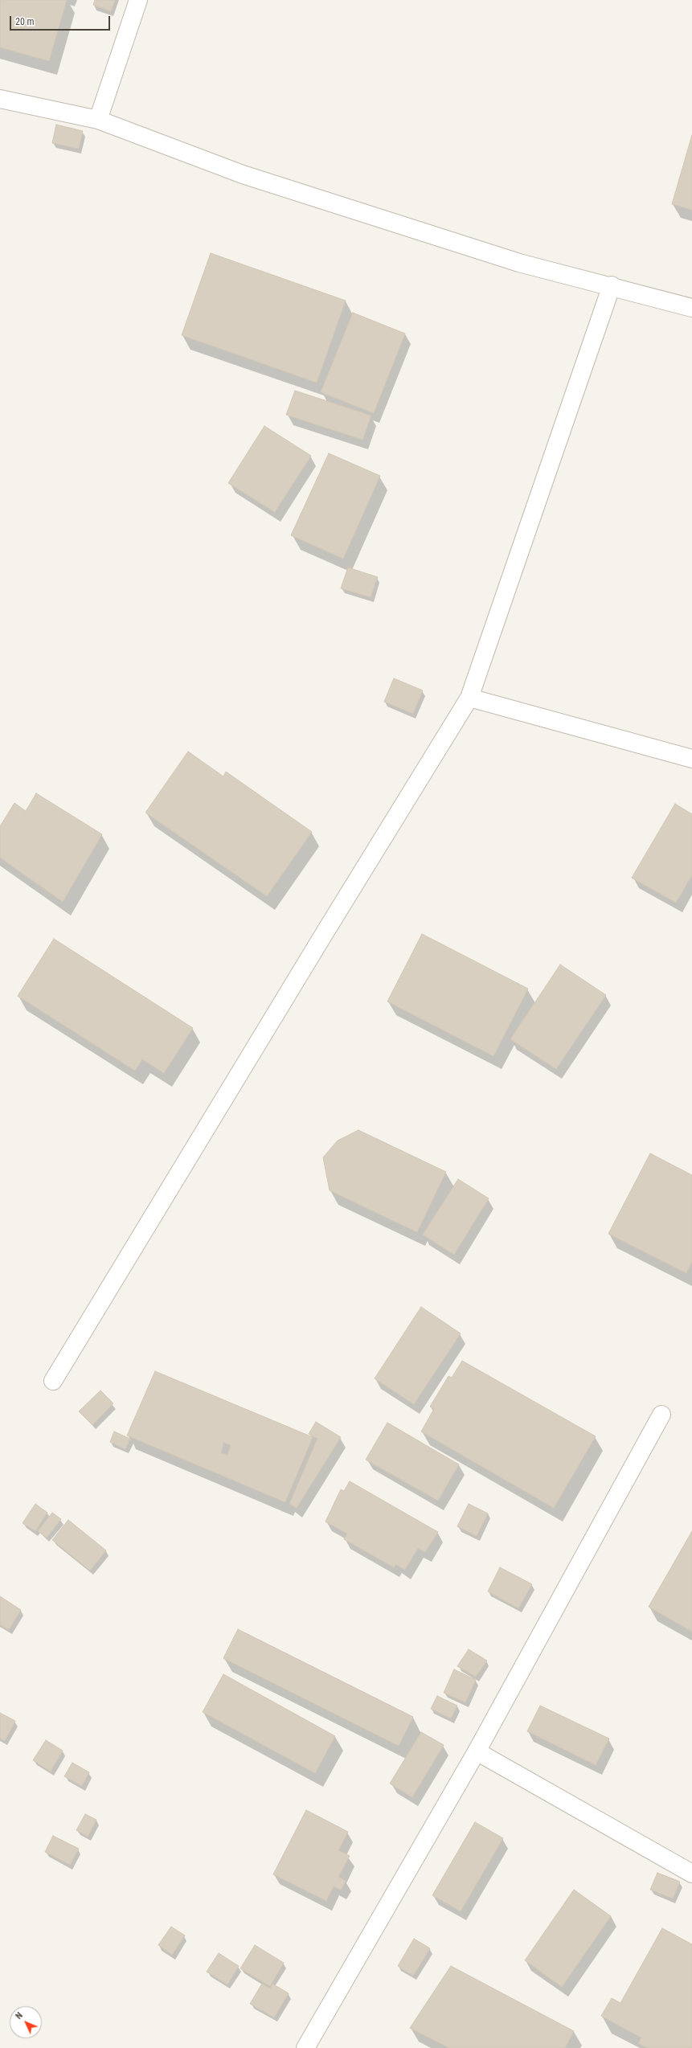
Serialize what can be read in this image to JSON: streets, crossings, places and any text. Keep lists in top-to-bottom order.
{
  "scale_bar": "20 m",
  "north": "top left"
}
